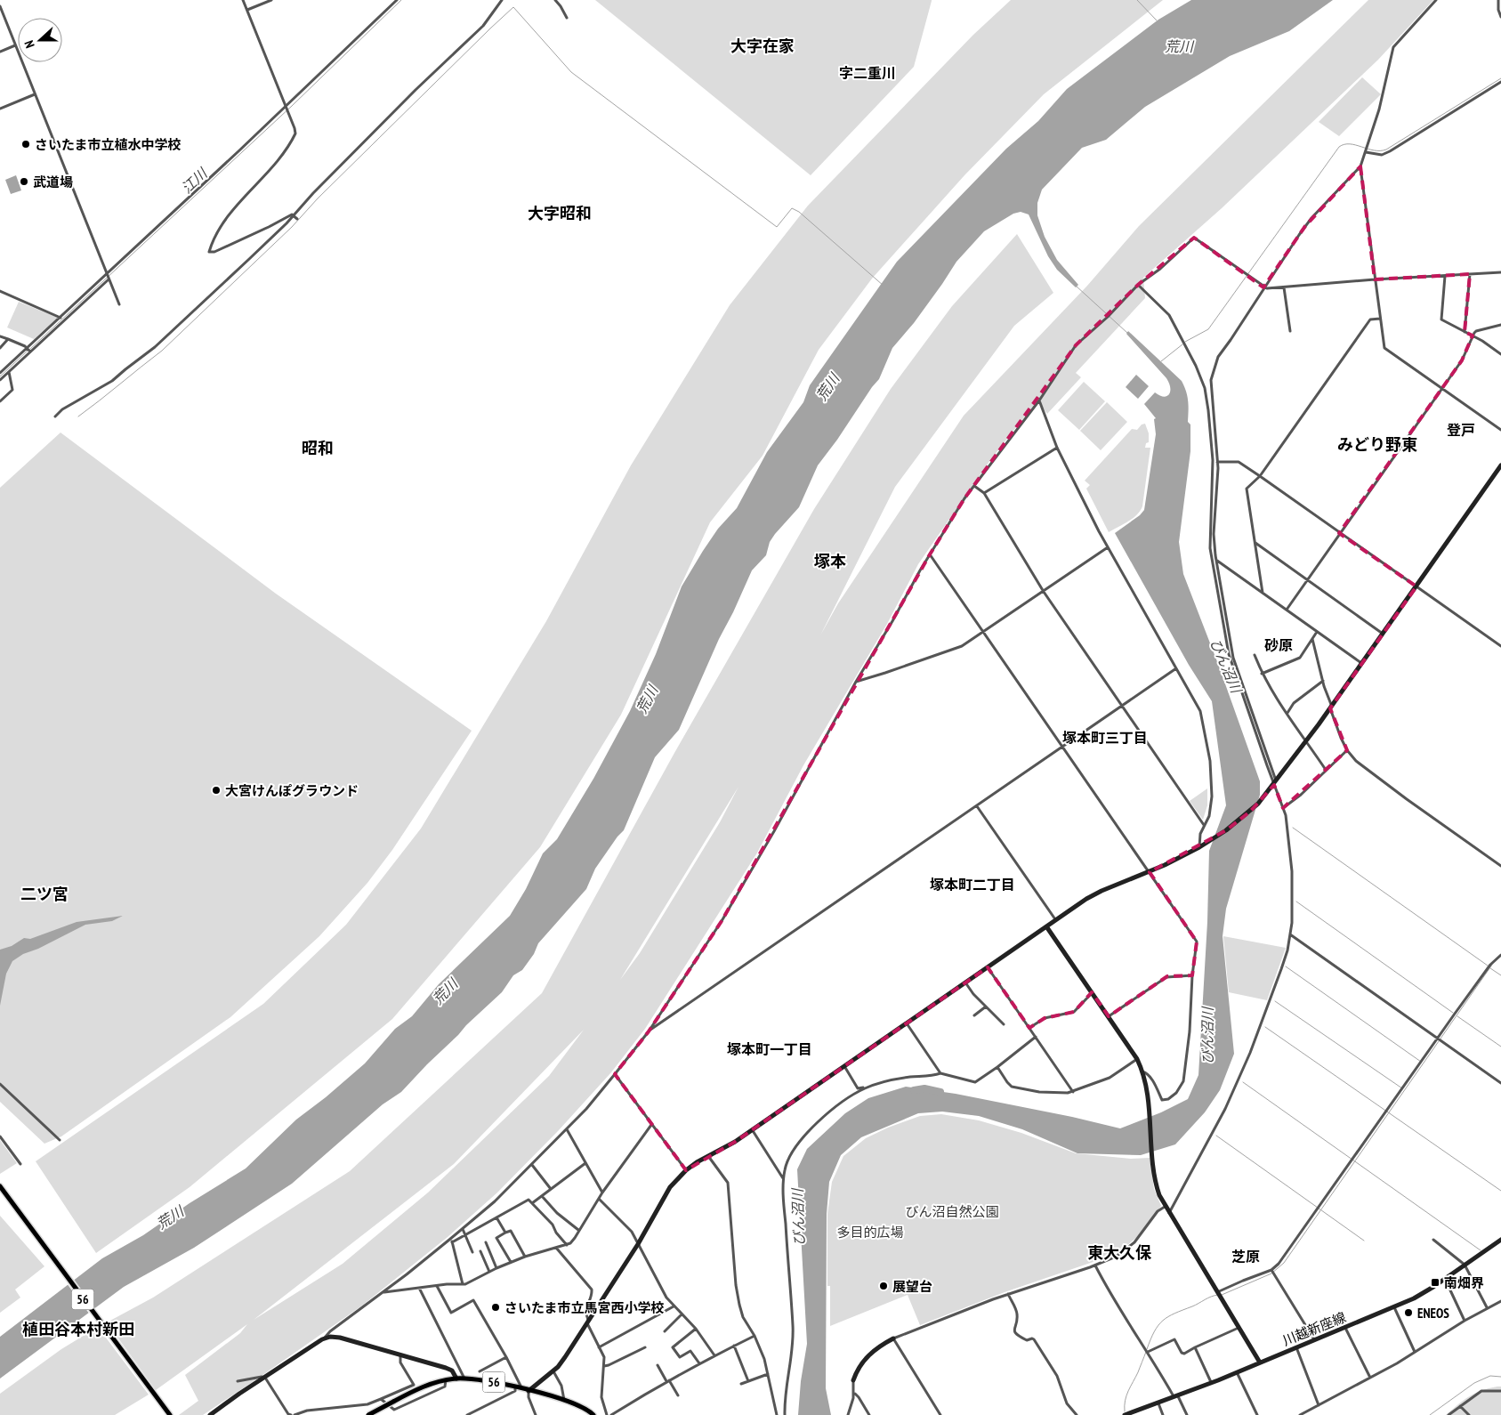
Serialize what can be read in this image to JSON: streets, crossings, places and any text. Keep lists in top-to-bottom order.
{
  "streets": {
    "main road": ["56"],
    "street": ["川越新座線"]
  },
  "districts": [
    "大字在家",
    "字二重川",
    "大字昭和",
    "登戸",
    "みどり野東",
    "昭和",
    "塚本",
    "砂原",
    "塚本町三丁目",
    "塚本町二丁目",
    "二ツ宮",
    "塚本町一丁目",
    "東大久保",
    "芝原",
    "植田谷本村新田"
  ],
  "water": ["荒川", "江川", "びん沼川"],
  "parks": ["びん沼自然公園", "多目的広場"],
  "places": {
    "other": [
      "さいたま市立植水中学校",
      "武道場",
      "大宮けんぽグラウンド",
      "展望台",
      "さいたま市立馬宮西小学校",
      "ENEOS"
    ],
    "transit": ["南畑界"]
  },
  "north": "left"
}
